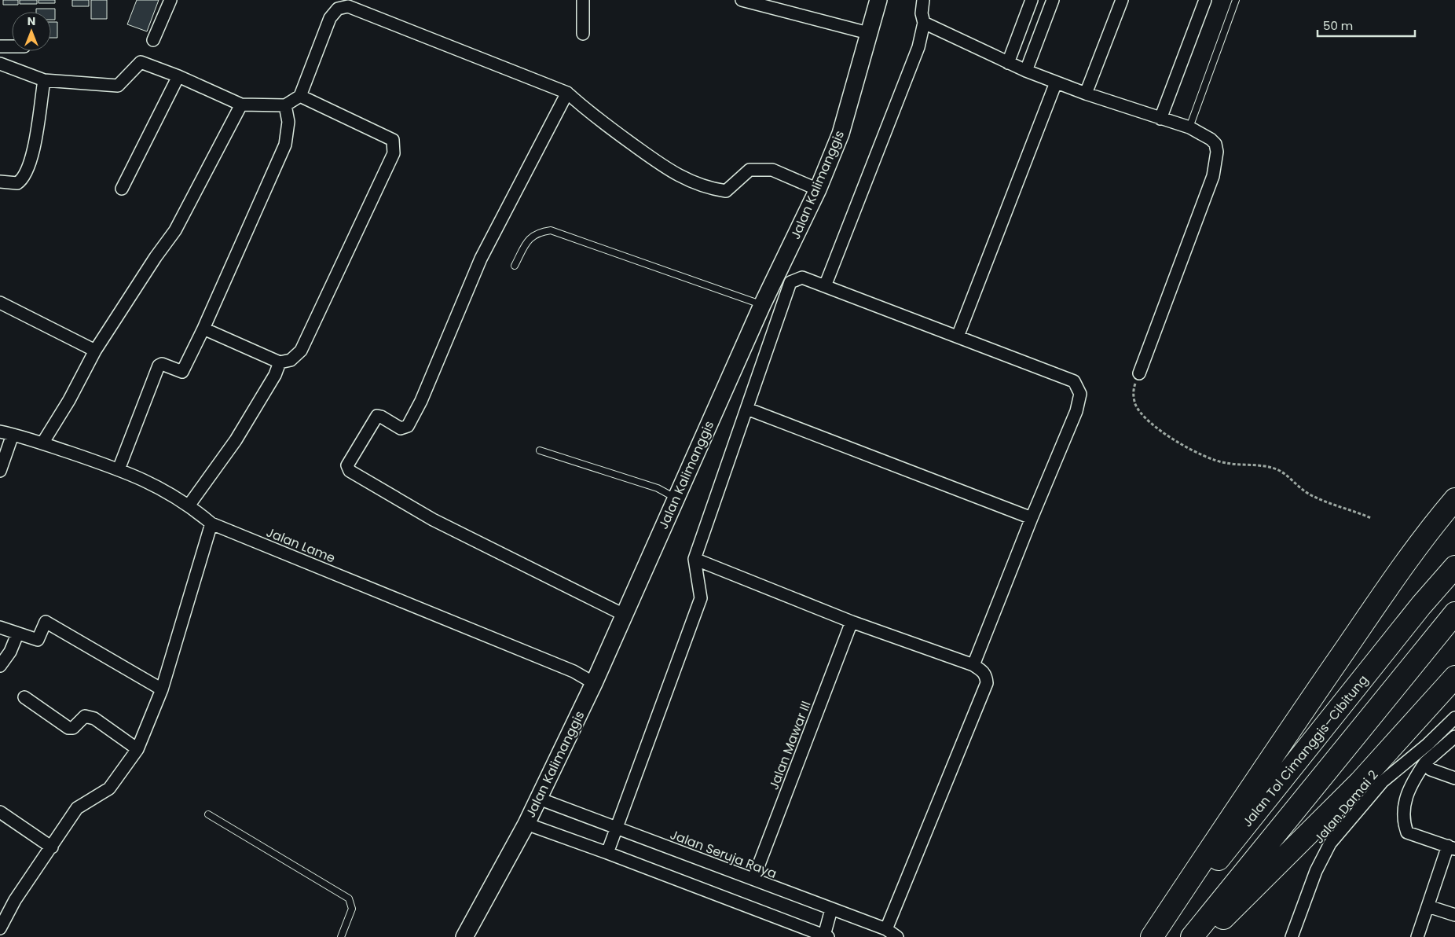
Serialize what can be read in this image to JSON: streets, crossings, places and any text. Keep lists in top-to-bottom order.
{
  "streets": {
    "highway": ["Jalan Tol Cimanggis–Cibitung"],
    "main road": ["Jalan Kalimanggis"],
    "street": [
      "Jalan Lame",
      "Jalan Mawar III",
      "Jalan Damai 2",
      "Jalan Seruja Raya"
    ]
  },
  "crossings": [
    ["Jalan Kalimanggis", "Jalan Lame"],
    ["Jalan Kalimanggis", "Jalan Seruja Raya"],
    ["Jalan Mawar III", "Jalan Seruja Raya"]
  ],
  "scale_bar": "50 m",
  "north": "top"
}
